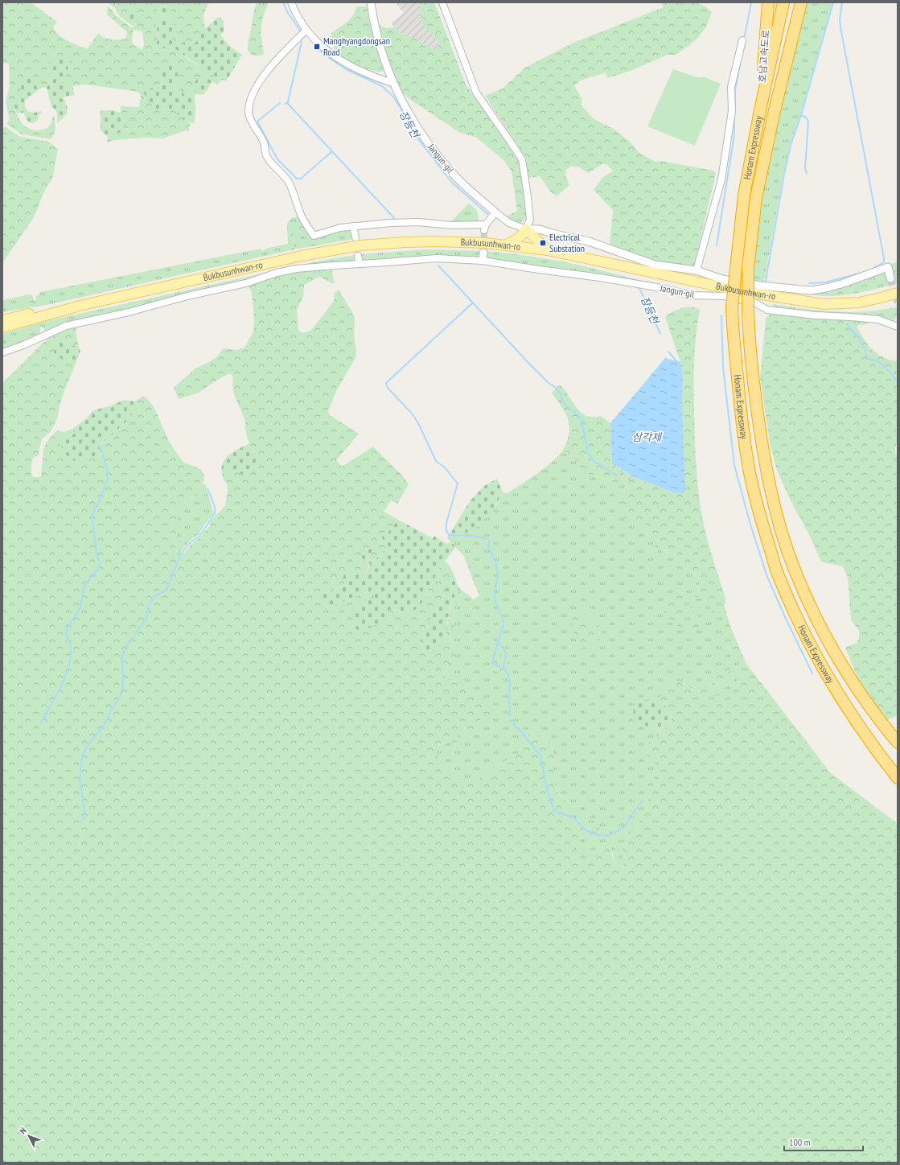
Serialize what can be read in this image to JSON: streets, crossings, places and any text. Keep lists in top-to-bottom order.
{
  "streets": {
    "highway": ["호남고속도로", "Honam Expressway"],
    "main road": ["Bukbusunhwan-ro"],
    "street": ["Jangun-gil"]
  },
  "crossings": [
    ["호남고속도로", "Honam Expressway"]
  ],
  "water": ["장등천", "삼각제"],
  "places": {
    "transit": ["Manghyangdongsan Road", "Electrical Substation"]
  },
  "scale_bar": "100 m",
  "north": "top left"
}
